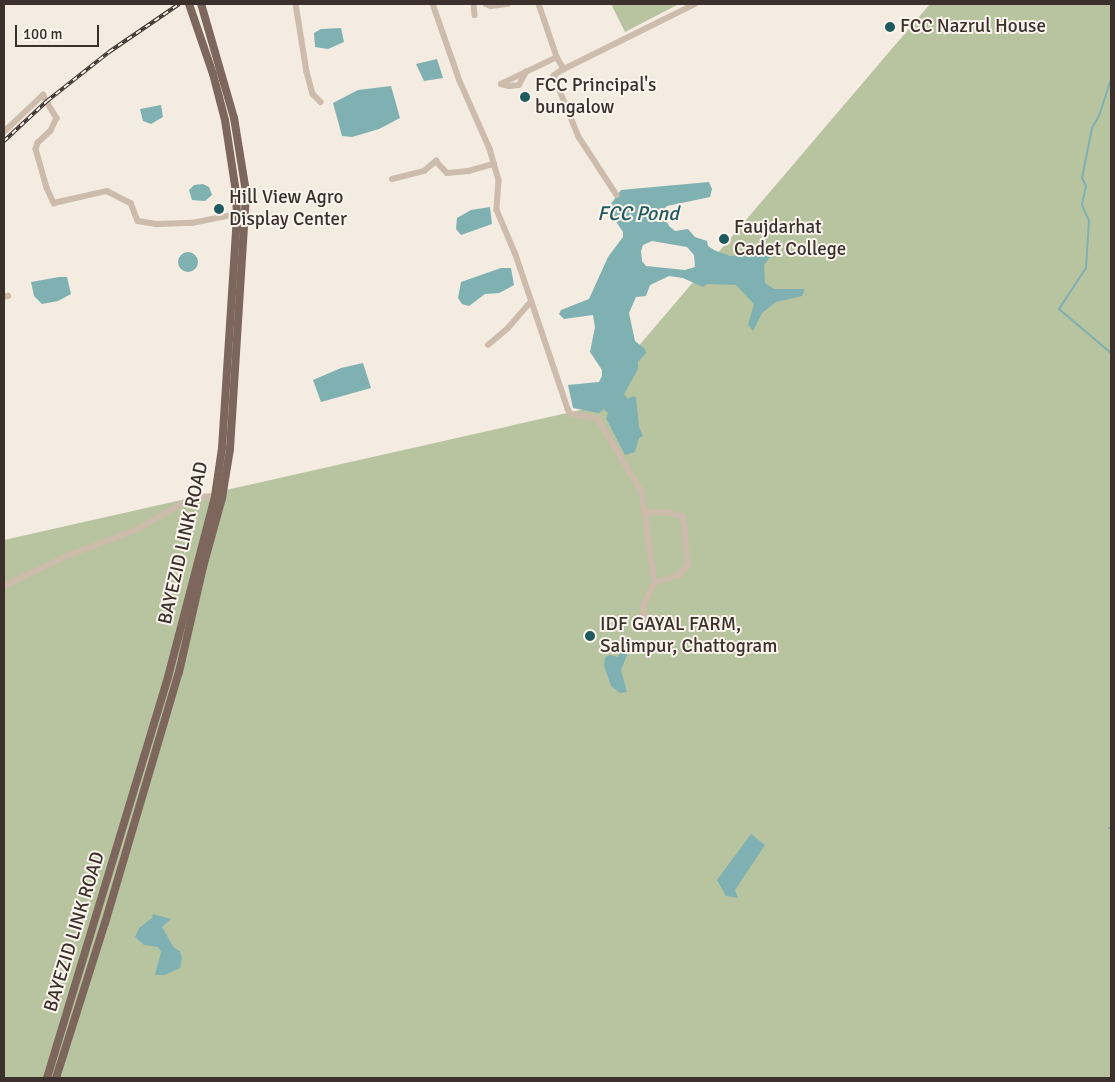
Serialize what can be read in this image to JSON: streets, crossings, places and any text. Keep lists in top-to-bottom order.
{
  "streets": {
    "main road": ["BAYEZID LINK ROAD"]
  },
  "water": ["FCC Pond"],
  "places": [
    "FCC Nazrul House",
    "FCC Principal's bungalow",
    "Hill View Agro Display Center",
    "Faujdarhat Cadet College",
    "IDF GAYAL FARM, Salimpur, Chattogram"
  ],
  "scale_bar": "100 m"
}
